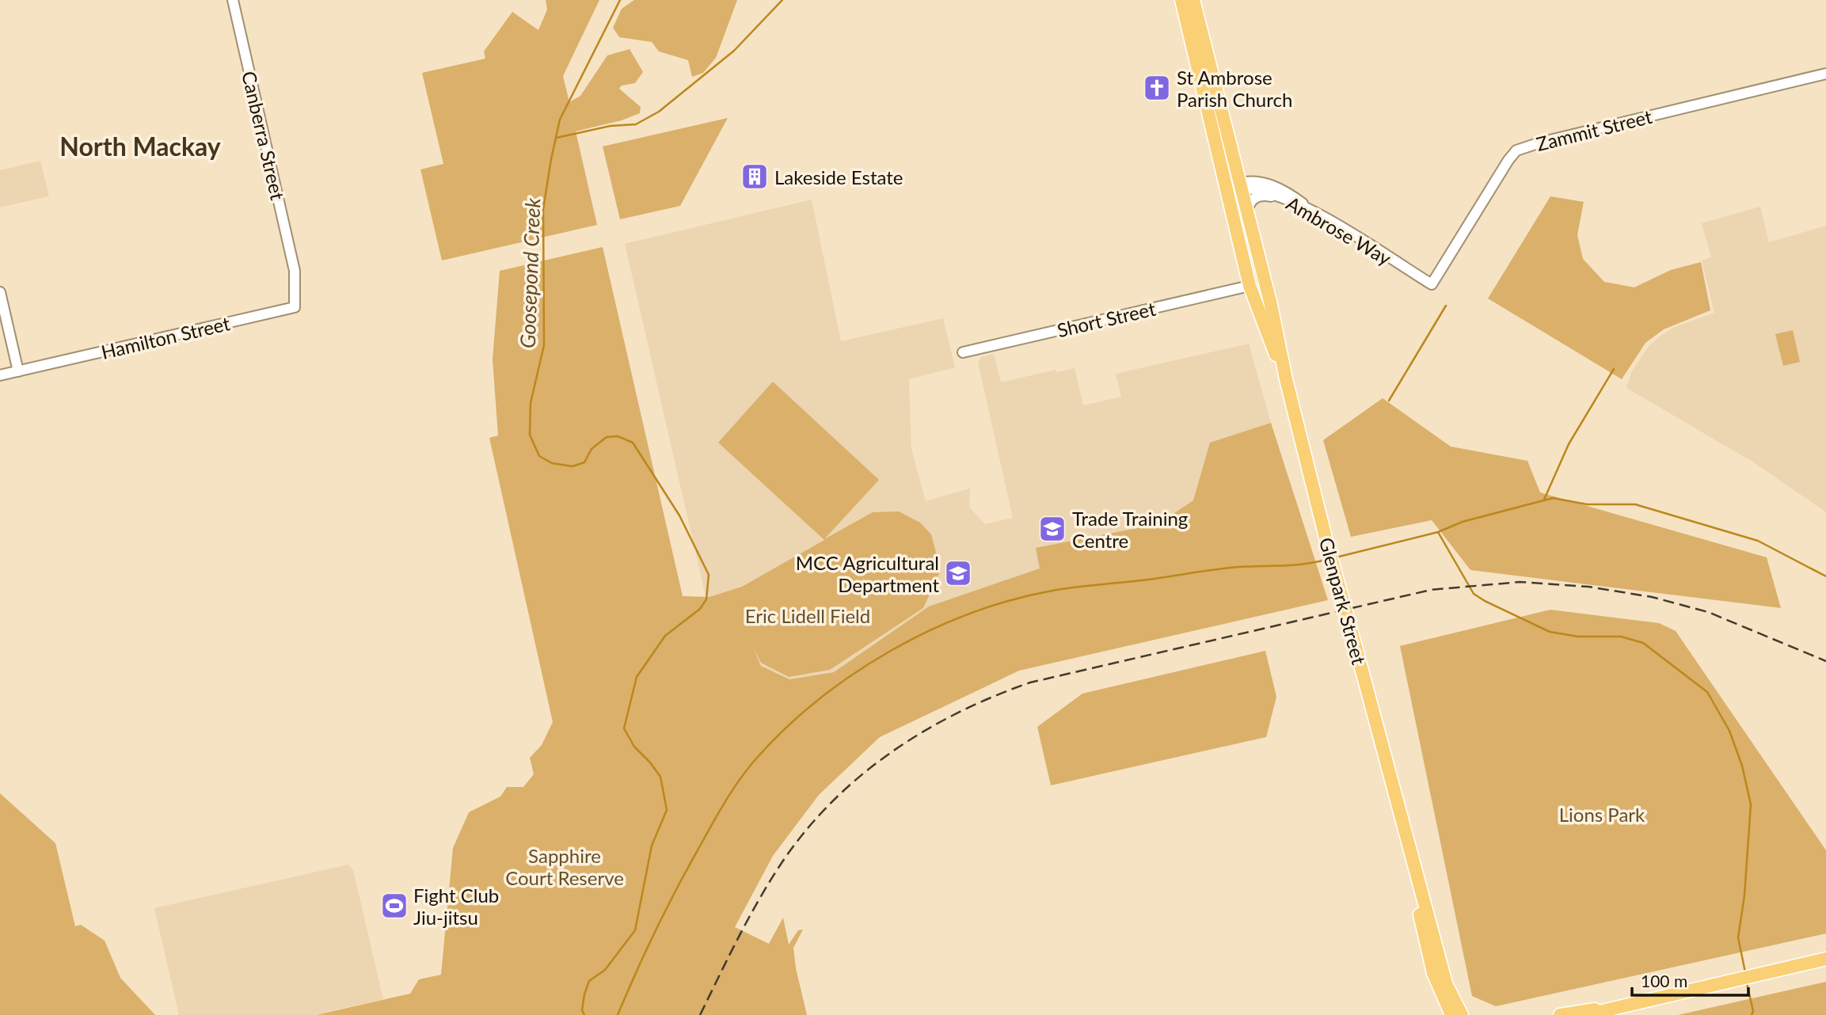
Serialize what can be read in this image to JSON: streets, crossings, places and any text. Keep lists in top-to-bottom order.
{
  "streets": {
    "main road": ["Glenpark Street"],
    "street": [
      "Zammit Street",
      "Canberra Street",
      "Ambrose Way",
      "Short Street",
      "Hamilton Street"
    ]
  },
  "crossings": [
    ["Zammit Street", "Ambrose Way"],
    ["Canberra Street", "Hamilton Street"],
    ["Ambrose Way", "Glenpark Street"],
    ["Short Street", "Glenpark Street"]
  ],
  "districts": ["North Mackay"],
  "water": ["Goosepond Creek"],
  "parks": ["Eric Lidell Field", "Lions Park", "Sapphire Court Reserve"],
  "places": {
    "church": ["St Ambrose Parish Church"],
    "building": ["Lakeside Estate"],
    "school or university": ["Trade Training Centre", "MCC Agricultural Department"],
    "sports": ["Fight Club Jiu-jitsu"]
  },
  "scale_bar": "100 m"
}
